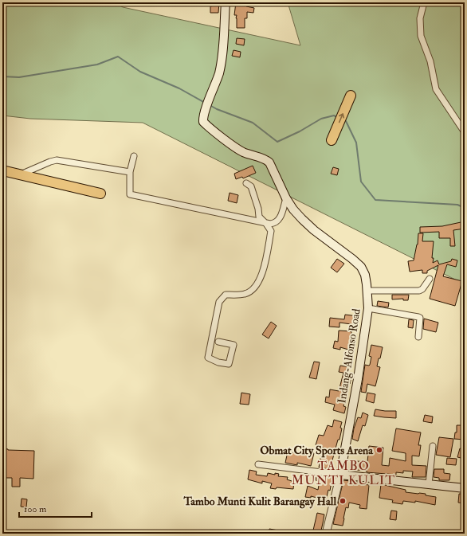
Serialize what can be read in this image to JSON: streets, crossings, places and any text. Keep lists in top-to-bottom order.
{
  "streets": {
    "main road": ["Indang-Alfonso Road"]
  },
  "districts": ["TAMBO MUNTI KULIT"],
  "places": ["Obmat City Sports Arena", "Tambo Munti Kulit Barangay Hall"],
  "scale_bar": "100 m"
}
